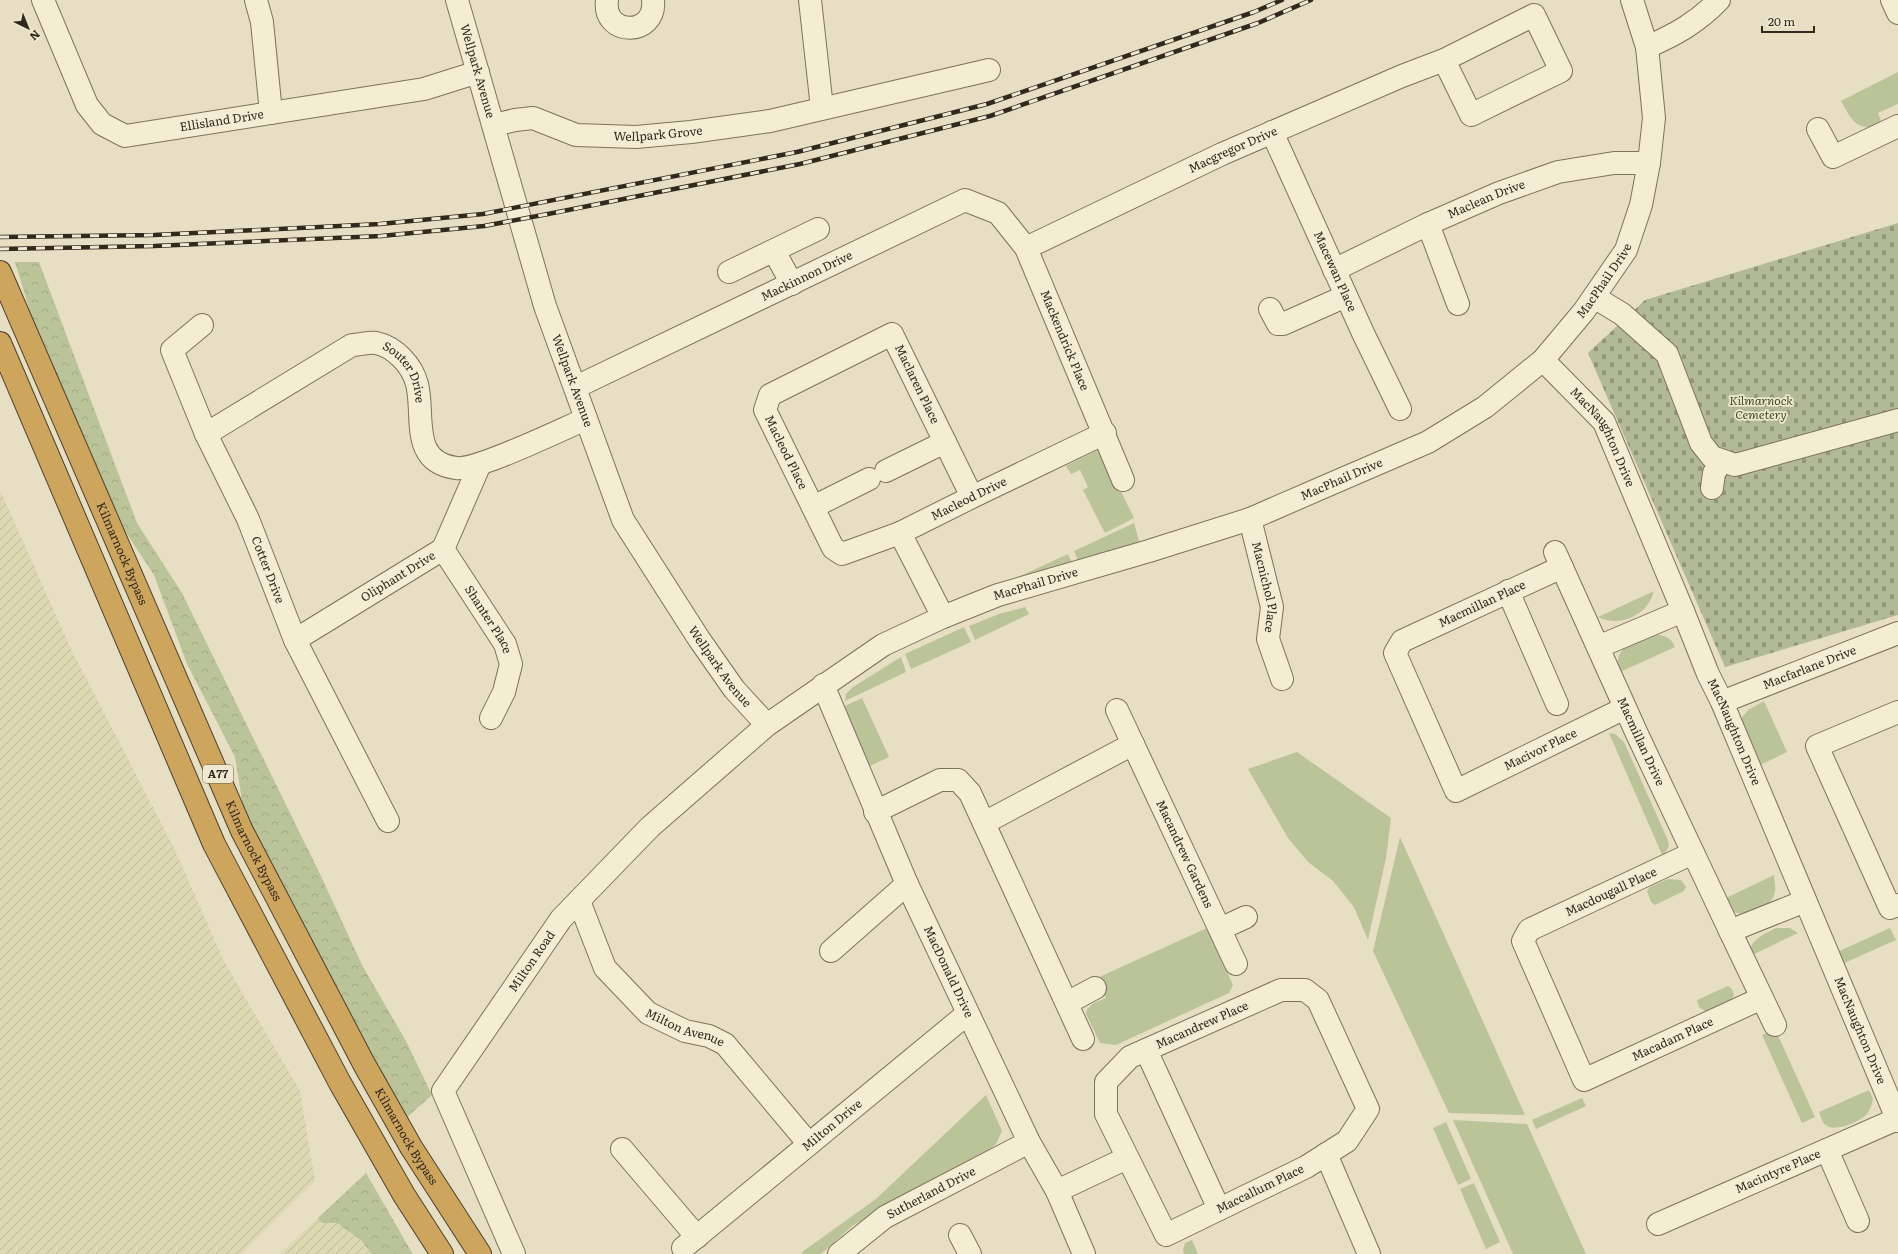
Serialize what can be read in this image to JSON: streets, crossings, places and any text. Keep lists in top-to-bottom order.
{
  "streets": {
    "highway": ["Kilmarnock Bypass", "A77"],
    "street": [
      "Wellpark Avenue",
      "Ellisland Drive",
      "Wellpark Grove",
      "Macgregor Drive",
      "Maclean Drive",
      "Macewan Place",
      "Mackinnon Drive",
      "MacPhail Drive",
      "Mackendrick Place",
      "Souter Drive",
      "Maclaren Place",
      "MacNaughton Drive",
      "Macleod Place",
      "Macleod Drive",
      "Cotter Drive",
      "Oliphant Drive",
      "Macnichol Place",
      "Macmillan Place",
      "Shanter Place",
      "Macfarlane Drive",
      "Macmillan Drive",
      "Macivor Place",
      "Macandrew Gardens",
      "Macdougall Place",
      "Milton Road",
      "MacDonald Drive",
      "Macandrew Place",
      "Milton Avenue",
      "Macadam Place",
      "Milton Drive",
      "Macintyre Place",
      "Maccallum Place",
      "Sutherland Drive"
    ]
  },
  "crossings": [
    ["Wellpark Avenue", "Ellisland Drive"],
    ["Wellpark Avenue", "Wellpark Grove"],
    ["Wellpark Avenue", "Mackinnon Drive"],
    ["Wellpark Avenue", "MacPhail Drive"],
    ["Wellpark Avenue", "Souter Drive"],
    ["Wellpark Avenue", "Milton Road"],
    ["Macgregor Drive", "Macewan Place"],
    ["Macgregor Drive", "Mackinnon Drive"],
    ["Macgregor Drive", "Mackendrick Place"],
    ["Maclean Drive", "Macewan Place"],
    ["Maclean Drive", "MacPhail Drive"],
    ["Mackinnon Drive", "Mackendrick Place"],
    ["MacPhail Drive", "MacNaughton Drive"],
    ["MacPhail Drive", "Macnichol Place"],
    ["MacPhail Drive", "Milton Road"],
    ["MacPhail Drive", "MacDonald Drive"],
    ["Mackendrick Place", "Macleod Drive"],
    ["Souter Drive", "Cotter Drive"],
    ["Souter Drive", "Oliphant Drive"],
    ["Maclaren Place", "Macleod Place"],
    ["Maclaren Place", "Macleod Drive"],
    ["MacNaughton Drive", "Macfarlane Drive"],
    ["MacNaughton Drive", "Macintyre Place"],
    ["Macleod Place", "Macleod Drive"],
    ["Cotter Drive", "Oliphant Drive"],
    ["Oliphant Drive", "Shanter Place"],
    ["Macmillan Place", "Macmillan Drive"],
    ["Macmillan Place", "Macivor Place"],
    ["Macmillan Drive", "Macivor Place"],
    ["Macmillan Drive", "Macdougall Place"],
    ["Macmillan Drive", "Macadam Place"],
    ["Macdougall Place", "Macadam Place"],
    ["Milton Road", "Milton Avenue"],
    ["MacDonald Drive", "Milton Drive"],
    ["MacDonald Drive", "Sutherland Drive"],
    ["Macandrew Place", "Maccallum Place"],
    ["Milton Avenue", "Milton Drive"]
  ],
  "parks": ["Kilmarnock Cemetery"],
  "scale_bar": "20 m",
  "north": "bottom right"
}
